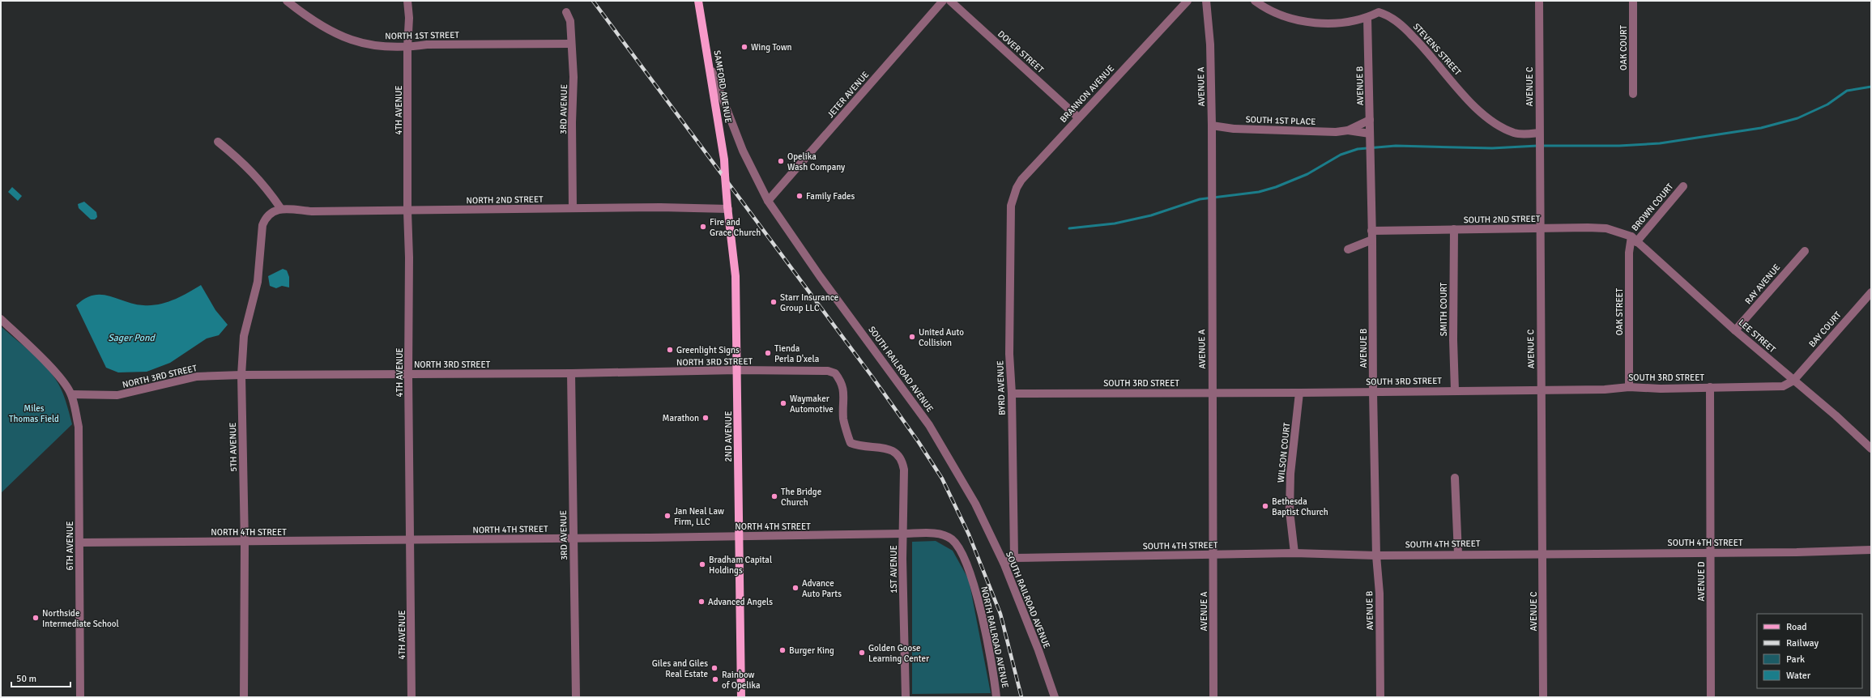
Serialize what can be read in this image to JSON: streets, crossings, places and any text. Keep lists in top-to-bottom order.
{
  "streets": {
    "main road": ["SAMFORD AVENUE", "2ND AVENUE"],
    "street": [
      "NORTH 1ST STREET",
      "OAK COURT",
      "STEVENS STREET",
      "DOVER STREET",
      "AVENUE B",
      "AVENUE A",
      "AVENUE C",
      "BRANNON AVENUE",
      "JETER AVENUE",
      "3RD AVENUE",
      "4TH AVENUE",
      "SOUTH 1ST PLACE",
      "NORTH 2ND STREET",
      "BROWN COURT",
      "SOUTH 2ND STREET",
      "RAY AVENUE",
      "SMITH COURT",
      "OAK STREET",
      "BAY COURT",
      "LEE STREET",
      "NORTH 3RD STREET",
      "SOUTH RAILROAD AVENUE",
      "SOUTH 3RD STREET",
      "BYRD AVENUE",
      "5TH AVENUE",
      "WILSON COURT",
      "NORTH 4TH STREET",
      "SOUTH 4TH STREET",
      "6TH AVENUE",
      "1ST AVENUE",
      "AVENUE D",
      "NORTH RAILROAD AVENUE"
    ]
  },
  "crossings": [
    ["NORTH 1ST STREET", "3RD AVENUE"],
    ["NORTH 1ST STREET", "4TH AVENUE"],
    ["STEVENS STREET", "AVENUE B"],
    ["STEVENS STREET", "AVENUE C"],
    ["DOVER STREET", "BRANNON AVENUE"],
    ["AVENUE B", "SOUTH 1ST PLACE"],
    ["AVENUE B", "SOUTH 2ND STREET"],
    ["AVENUE B", "SOUTH 3RD STREET"],
    ["AVENUE B", "SOUTH 4TH STREET"],
    ["SAMFORD AVENUE", "SOUTH RAILROAD AVENUE"],
    ["SAMFORD AVENUE", "2ND AVENUE"],
    ["AVENUE A", "SOUTH 1ST PLACE"],
    ["AVENUE A", "SOUTH 3RD STREET"],
    ["AVENUE A", "SOUTH 4TH STREET"],
    ["AVENUE C", "SOUTH 2ND STREET"],
    ["AVENUE C", "SOUTH 3RD STREET"],
    ["AVENUE C", "SOUTH 4TH STREET"],
    ["BRANNON AVENUE", "BYRD AVENUE"],
    ["JETER AVENUE", "SOUTH RAILROAD AVENUE"],
    ["3RD AVENUE", "NORTH 2ND STREET"],
    ["3RD AVENUE", "NORTH 3RD STREET"],
    ["3RD AVENUE", "NORTH 4TH STREET"],
    ["4TH AVENUE", "NORTH 2ND STREET"],
    ["4TH AVENUE", "NORTH 3RD STREET"],
    ["4TH AVENUE", "NORTH 4TH STREET"],
    ["NORTH 2ND STREET", "2ND AVENUE"],
    ["NORTH 2ND STREET", "5TH AVENUE"],
    ["BROWN COURT", "SOUTH 2ND STREET"],
    ["BROWN COURT", "OAK STREET"],
    ["BROWN COURT", "LEE STREET"],
    ["SOUTH 2ND STREET", "SMITH COURT"],
    ["SOUTH 2ND STREET", "OAK STREET"],
    ["SOUTH 2ND STREET", "LEE STREET"],
    ["RAY AVENUE", "LEE STREET"],
    ["SMITH COURT", "SOUTH 3RD STREET"],
    ["OAK STREET", "LEE STREET"],
    ["OAK STREET", "SOUTH 3RD STREET"],
    ["BAY COURT", "LEE STREET"],
    ["BAY COURT", "SOUTH 3RD STREET"],
    ["LEE STREET", "SOUTH 3RD STREET"],
    ["NORTH 3RD STREET", "2ND AVENUE"],
    ["NORTH 3RD STREET", "5TH AVENUE"],
    ["NORTH 3RD STREET", "6TH AVENUE"],
    ["NORTH 3RD STREET", "1ST AVENUE"],
    ["SOUTH 3RD STREET", "BYRD AVENUE"],
    ["SOUTH 3RD STREET", "WILSON COURT"],
    ["SOUTH 3RD STREET", "AVENUE D"],
    ["BYRD AVENUE", "SOUTH 4TH STREET"],
    ["2ND AVENUE", "NORTH 4TH STREET"],
    ["5TH AVENUE", "NORTH 4TH STREET"],
    ["WILSON COURT", "SOUTH 4TH STREET"],
    ["NORTH 4TH STREET", "6TH AVENUE"],
    ["NORTH 4TH STREET", "1ST AVENUE"],
    ["NORTH 4TH STREET", "NORTH RAILROAD AVENUE"],
    ["SOUTH 4TH STREET", "AVENUE D"]
  ],
  "water": ["Sager Pond"],
  "parks": ["Miles Thomas Field"],
  "places": [
    "Wing Town",
    "Opelika Wash Company",
    "Family Fades",
    "Fire and Grace Church",
    "Starr Insurance Group LLC",
    "United Auto Collision",
    "Greenlight Signs",
    "Tienda Perla D'xela",
    "Waymaker Automotive",
    "Marathon",
    "The Bridge Church",
    "Bethesda Baptist Church",
    "Jan Neal Law Firm, LLC",
    "Bradham Capital Holdings",
    "Advance Auto Parts",
    "Advanced Angels",
    "Northside Intermediate School",
    "Burger King",
    "Golden Goose Learning Center",
    "Giles and Giles Real Estate",
    "Rainbow of Opelika"
  ],
  "legend": [
    "Road",
    "Railway",
    "Park",
    "Water"
  ],
  "scale_bar": "50 m"
}
